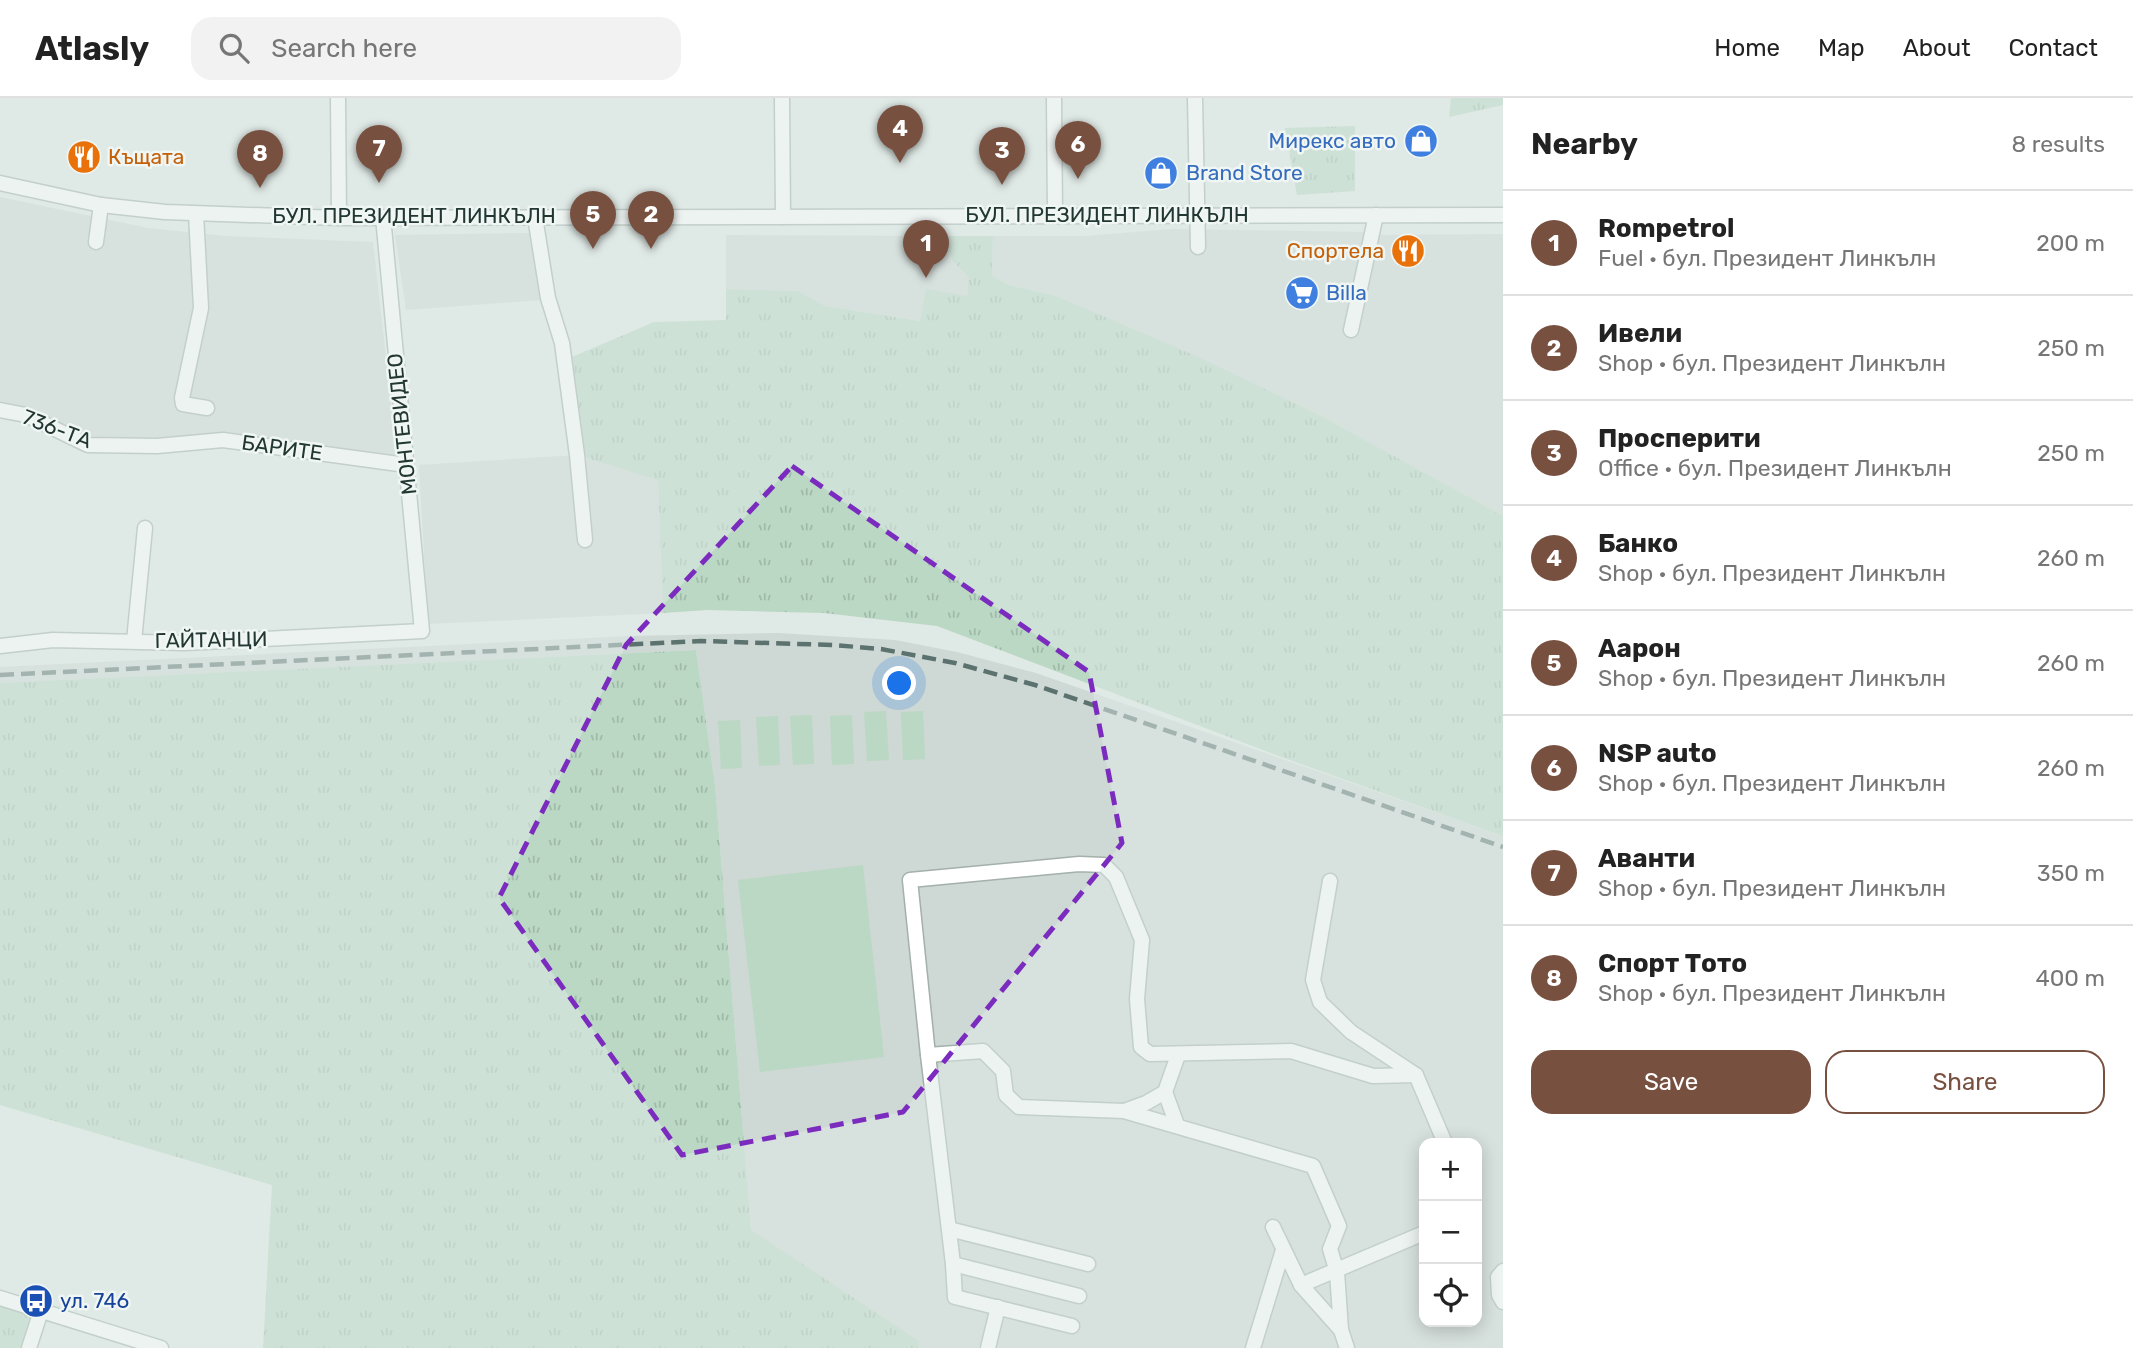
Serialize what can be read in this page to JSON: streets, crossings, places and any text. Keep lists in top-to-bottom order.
{
  "streets": {
    "street": [
      "БУЛ. ПРЕЗИДЕНТ ЛИНКЪЛН",
      "МОНТЕВИДЕО",
      "736-ТА",
      "БАРИТЕ",
      "ГАЙТАНЦИ"
    ]
  },
  "crossings": [
    ["БУЛ. ПРЕЗИДЕНТ ЛИНКЪЛН", "МОНТЕВИДЕО"],
    ["МОНТЕВИДЕО", "БАРИТЕ"],
    ["МОНТЕВИДЕО", "ГАЙТАНЦИ"],
    ["736-ТА", "БАРИТЕ"]
  ],
  "places": {
    "shop": ["Мирекс авто", "Brand Store"],
    "restaurant": ["Къщата", "Спортела"],
    "supermarket": ["Billa"],
    "bus stop": ["ул. 746"]
  },
  "page": {
    "header": "Atlasly",
    "search": "Search here",
    "nav": [
      "Home",
      "Map",
      "About",
      "Contact"
    ],
    "heading": ["Nearby", "8 results"],
    "pins": [
      "4",
      "6",
      "7",
      "3",
      "8",
      "2",
      "5",
      "1"
    ],
    "list": [
      {
        "mark": "1",
        "name": "Rompetrol",
        "note": "Fuel · бул. Президент Линкълн",
        "value": "200 m"
      },
      {
        "mark": "2",
        "name": "Ивели",
        "note": "Shop · бул. Президент Линкълн",
        "value": "250 m"
      },
      {
        "mark": "3",
        "name": "Просперити",
        "note": "Office · бул. Президент Линкълн",
        "value": "250 m"
      },
      {
        "mark": "4",
        "name": "Банко",
        "note": "Shop · бул. Президент Линкълн",
        "value": "260 m"
      },
      {
        "mark": "5",
        "name": "Аарон",
        "note": "Shop · бул. Президент Линкълн",
        "value": "260 m"
      },
      {
        "mark": "6",
        "name": "NSP auto",
        "note": "Shop · бул. Президент Линкълн",
        "value": "260 m"
      },
      {
        "mark": "7",
        "name": "Аванти",
        "note": "Shop · бул. Президент Линкълн",
        "value": "350 m"
      },
      {
        "mark": "8",
        "name": "Спорт Тото",
        "note": "Shop · бул. Президент Линкълн",
        "value": "400 m"
      }
    ],
    "buttons": ["Save", "Share"],
    "map_buttons": ["+", "−"]
  }
}
